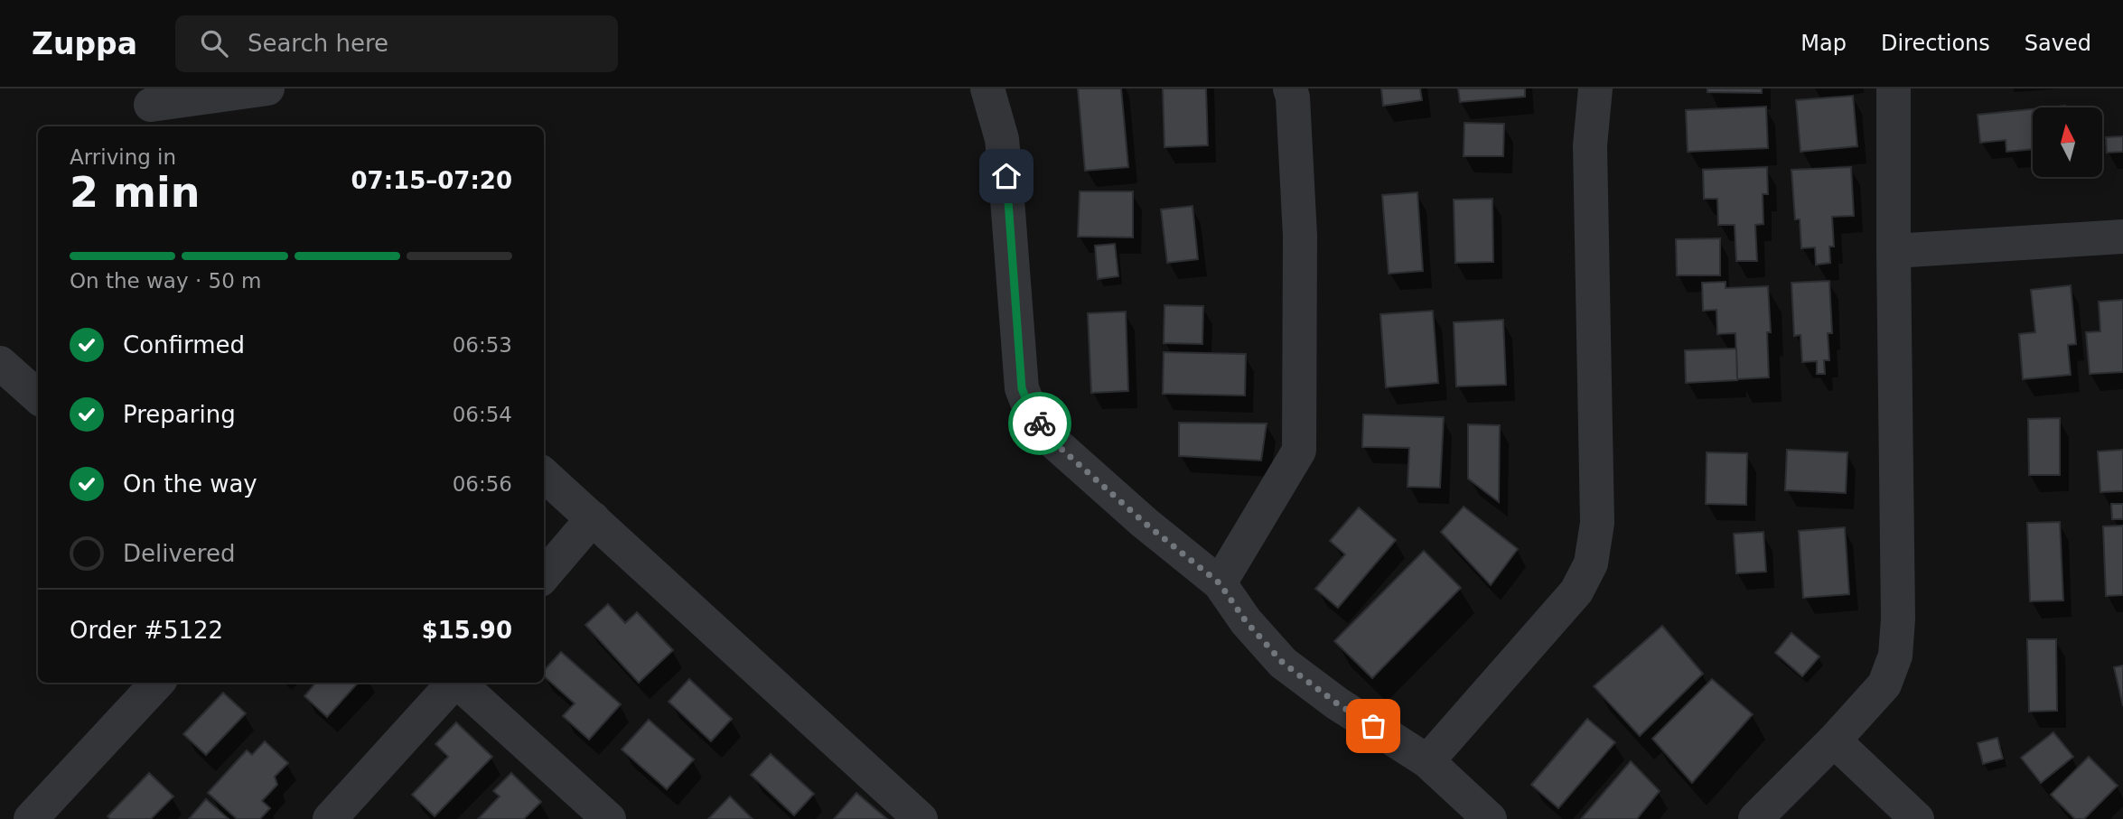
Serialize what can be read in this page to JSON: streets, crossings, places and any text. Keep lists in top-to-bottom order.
{
  "north": "top",
  "page": {
    "header": "Zuppa",
    "search": "Search here",
    "nav": ["Map", "Directions", "Saved"],
    "heading": ["2 min", "Arriving in", "07:15–07:20"],
    "panel": ["Order #5122", "$15.90"],
    "bar": "On the way · 50 m",
    "list": [
      ["Confirmed", "06:53"],
      ["Preparing", "06:54"],
      ["On the way", "06:56"],
      "Delivered"
    ]
  }
}
